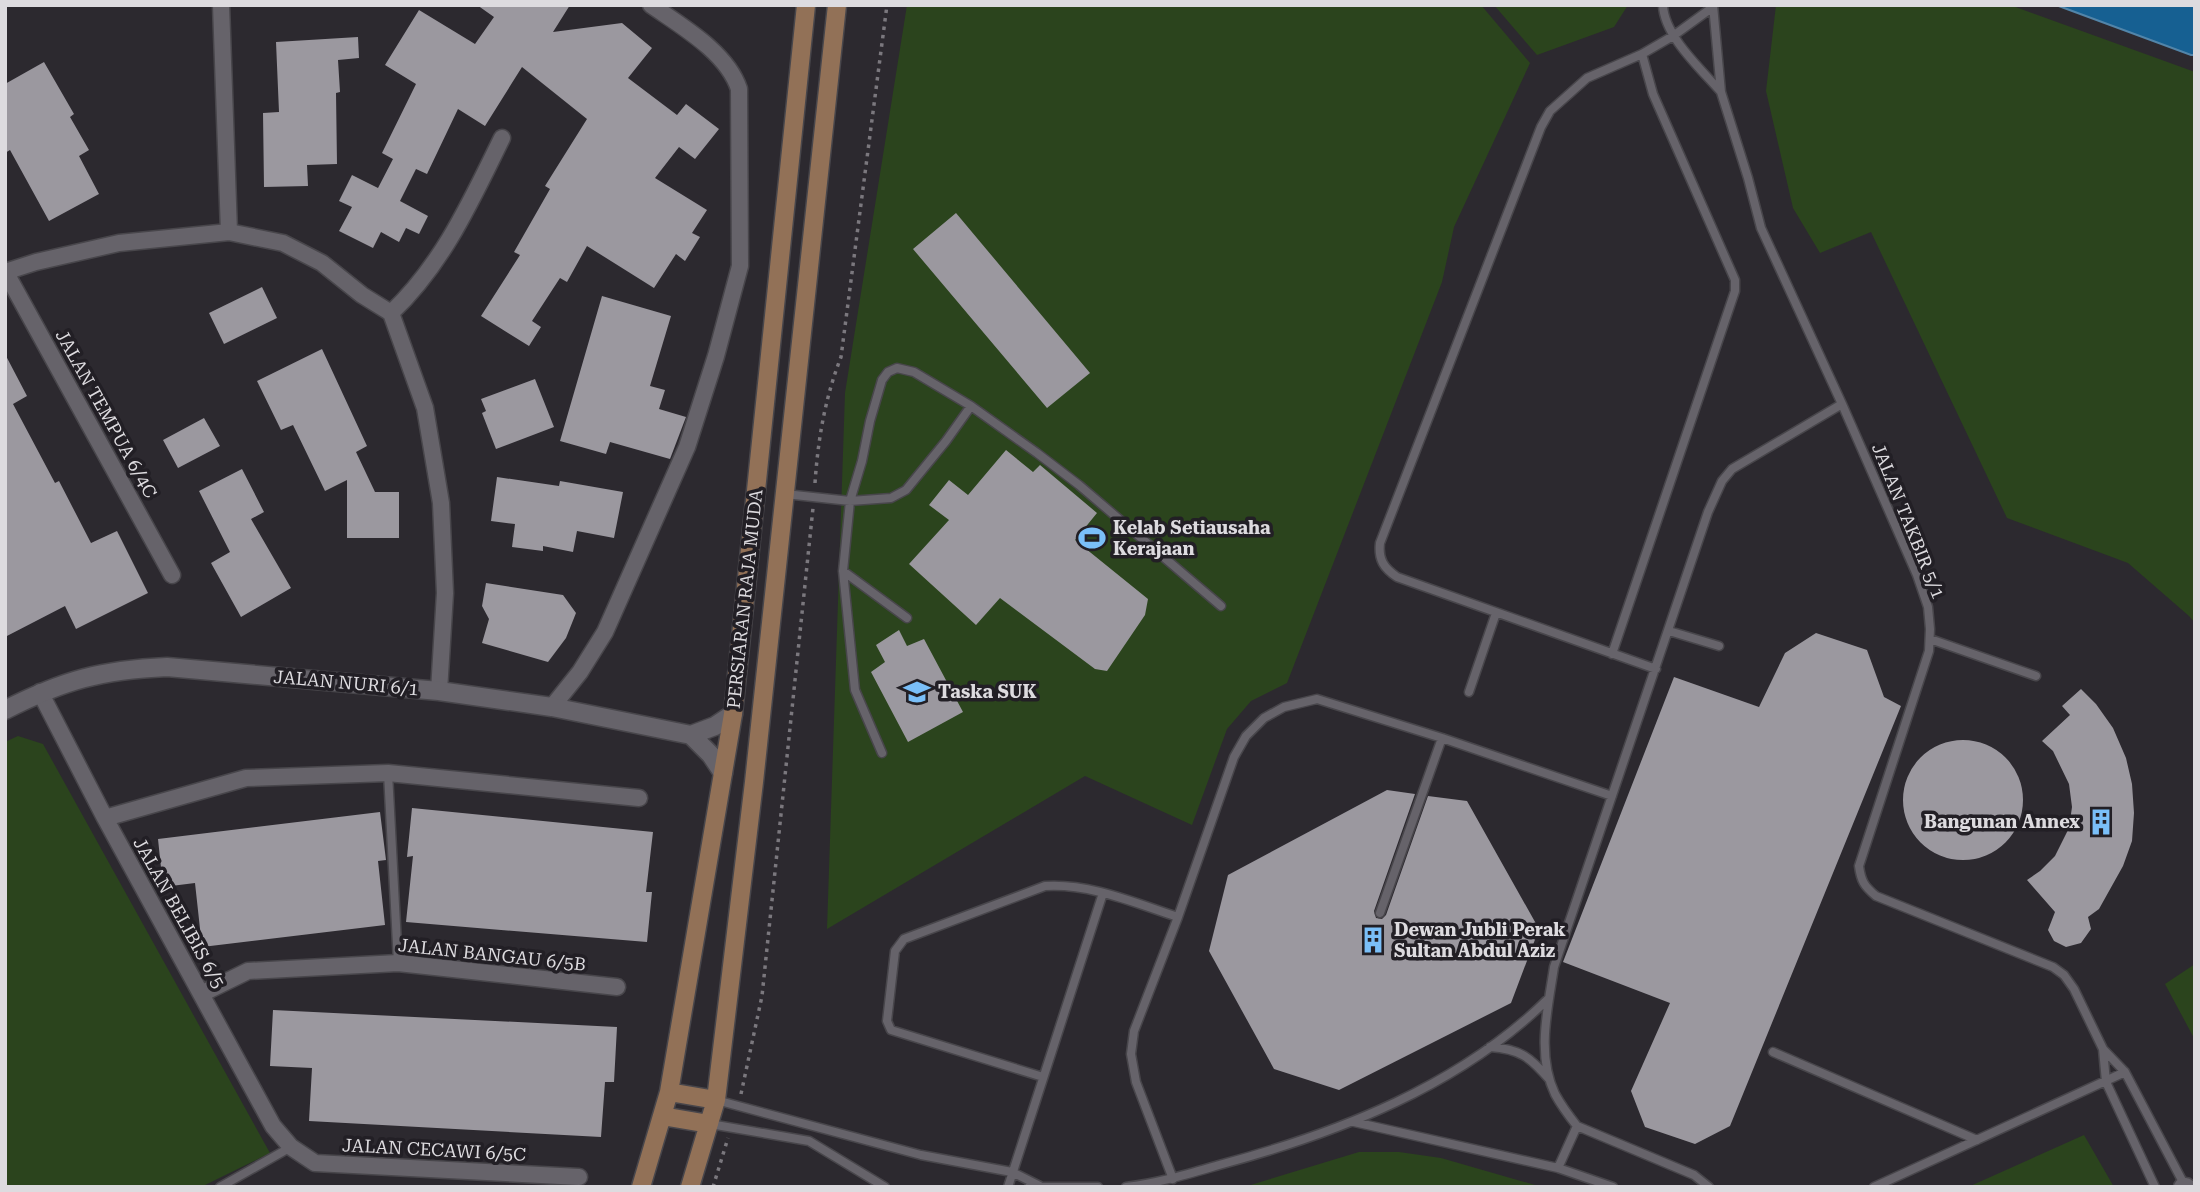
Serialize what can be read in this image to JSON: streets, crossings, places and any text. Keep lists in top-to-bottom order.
{
  "streets": {
    "main road": ["PERSIARAN RAJA MUDA"],
    "street": [
      "JALAN TEMPUA 6/4C",
      "JALAN NURI 6/1",
      "JALAN BELIBIS 6/5",
      "JALAN BANGAU 6/5B",
      "JALAN CECAWI 6/5C"
    ],
    "lane": ["JALAN TAKBIR 5/1"]
  },
  "crossings": [
    ["JALAN NURI 6/1", "JALAN BELIBIS 6/5"],
    ["JALAN BELIBIS 6/5", "JALAN BANGAU 6/5B"],
    ["JALAN BELIBIS 6/5", "JALAN CECAWI 6/5C"]
  ],
  "places": {
    "sports": ["Kelab Setiausaha Kerajaan"],
    "school or university": ["Taska SUK"],
    "building": ["Bangunan Annex", "Dewan Jubli Perak Sultan Abdul Aziz"]
  }
}
